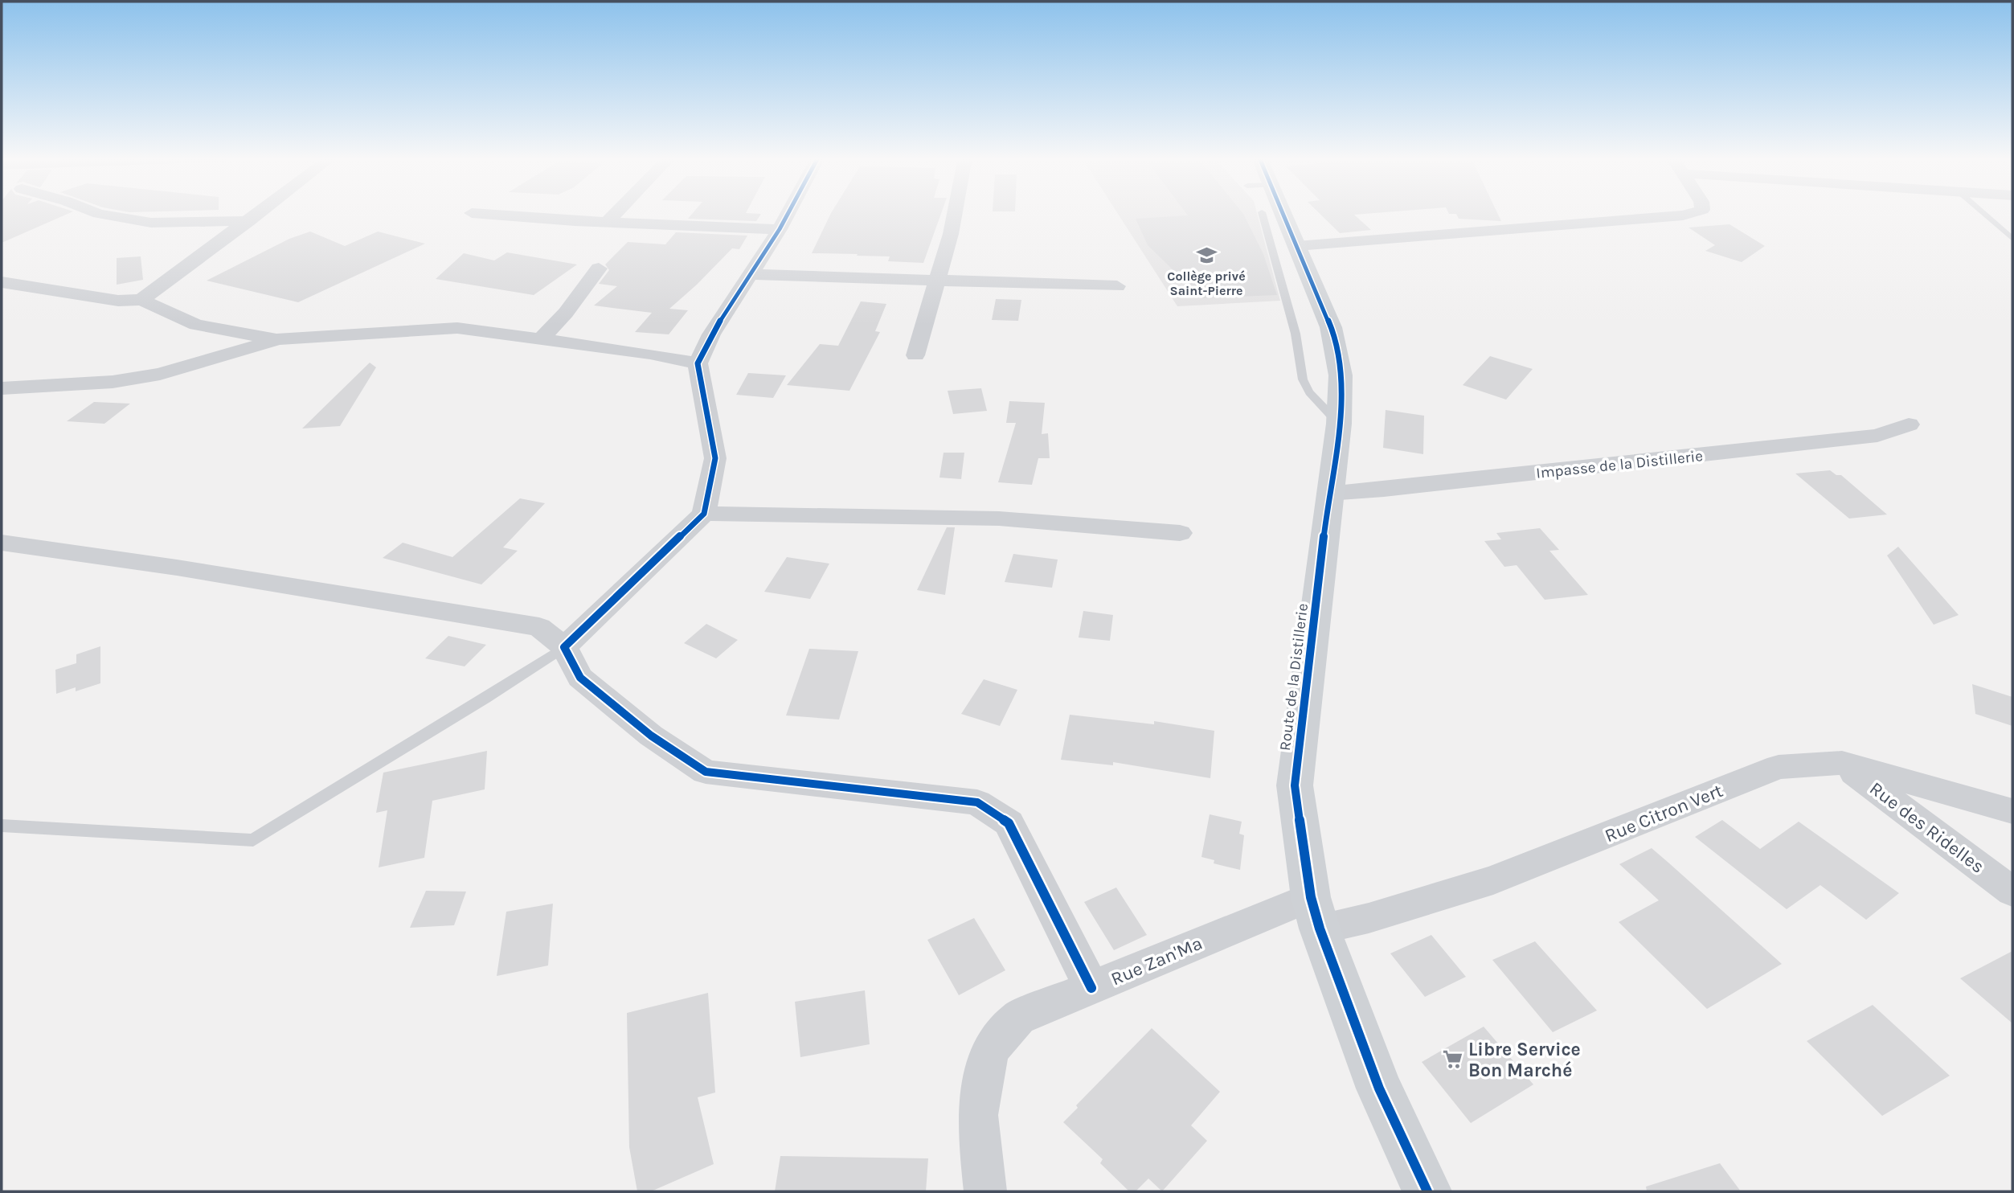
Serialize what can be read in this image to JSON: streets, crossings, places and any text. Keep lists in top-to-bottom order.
{
  "streets": {
    "street": [
      "Impasse de la Distillerie",
      "Route de la Distillerie",
      "Rue Citron Vert",
      "Rue des Ridelles",
      "Rue Zan'Ma"
    ]
  },
  "crossings": [
    ["Impasse de la Distillerie", "Route de la Distillerie"],
    ["Route de la Distillerie", "Rue Citron Vert"],
    ["Route de la Distillerie", "Rue Zan'Ma"],
    ["Rue Citron Vert", "Rue des Ridelles"],
    ["Rue Citron Vert", "Rue Zan'Ma"]
  ],
  "places": {
    "school or university": ["Collège privé Saint-Pierre"],
    "supermarket": ["Libre Service Bon Marché"]
  }
}
